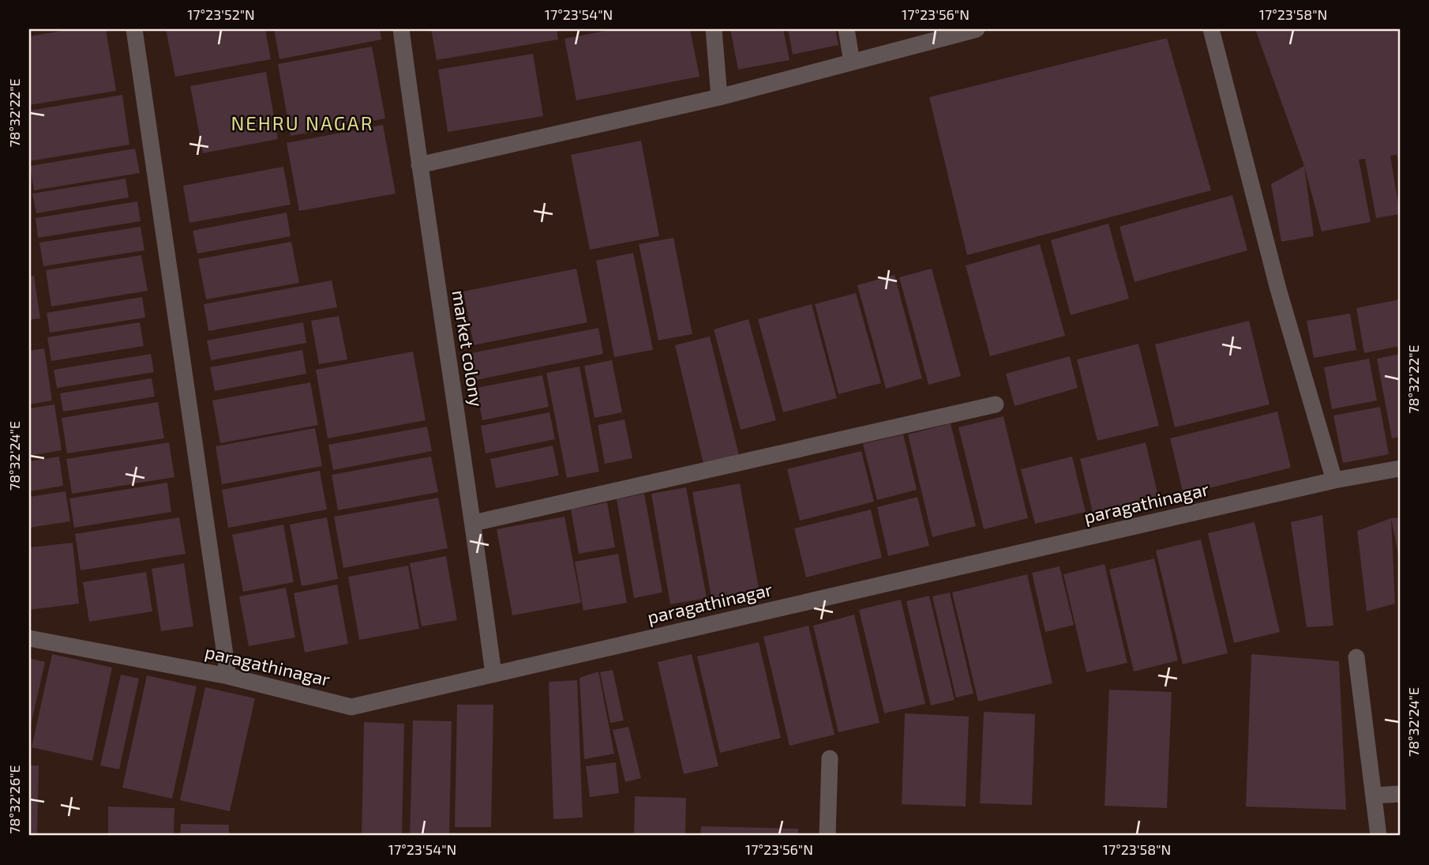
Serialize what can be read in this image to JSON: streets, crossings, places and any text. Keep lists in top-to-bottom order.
{
  "streets": {
    "street": ["market colony", "paragathinagar"]
  },
  "crossings": [
    ["market colony", "paragathinagar"]
  ],
  "districts": ["NEHRU NAGAR"],
  "coordinates": [
    "17°23'52\"N",
    "17°23'54\"N",
    "17°23'56\"N",
    "17°23'58\"N",
    "78°32'22\"E",
    "78°32'24\"E",
    "78°32'26\"E"
  ]
}
